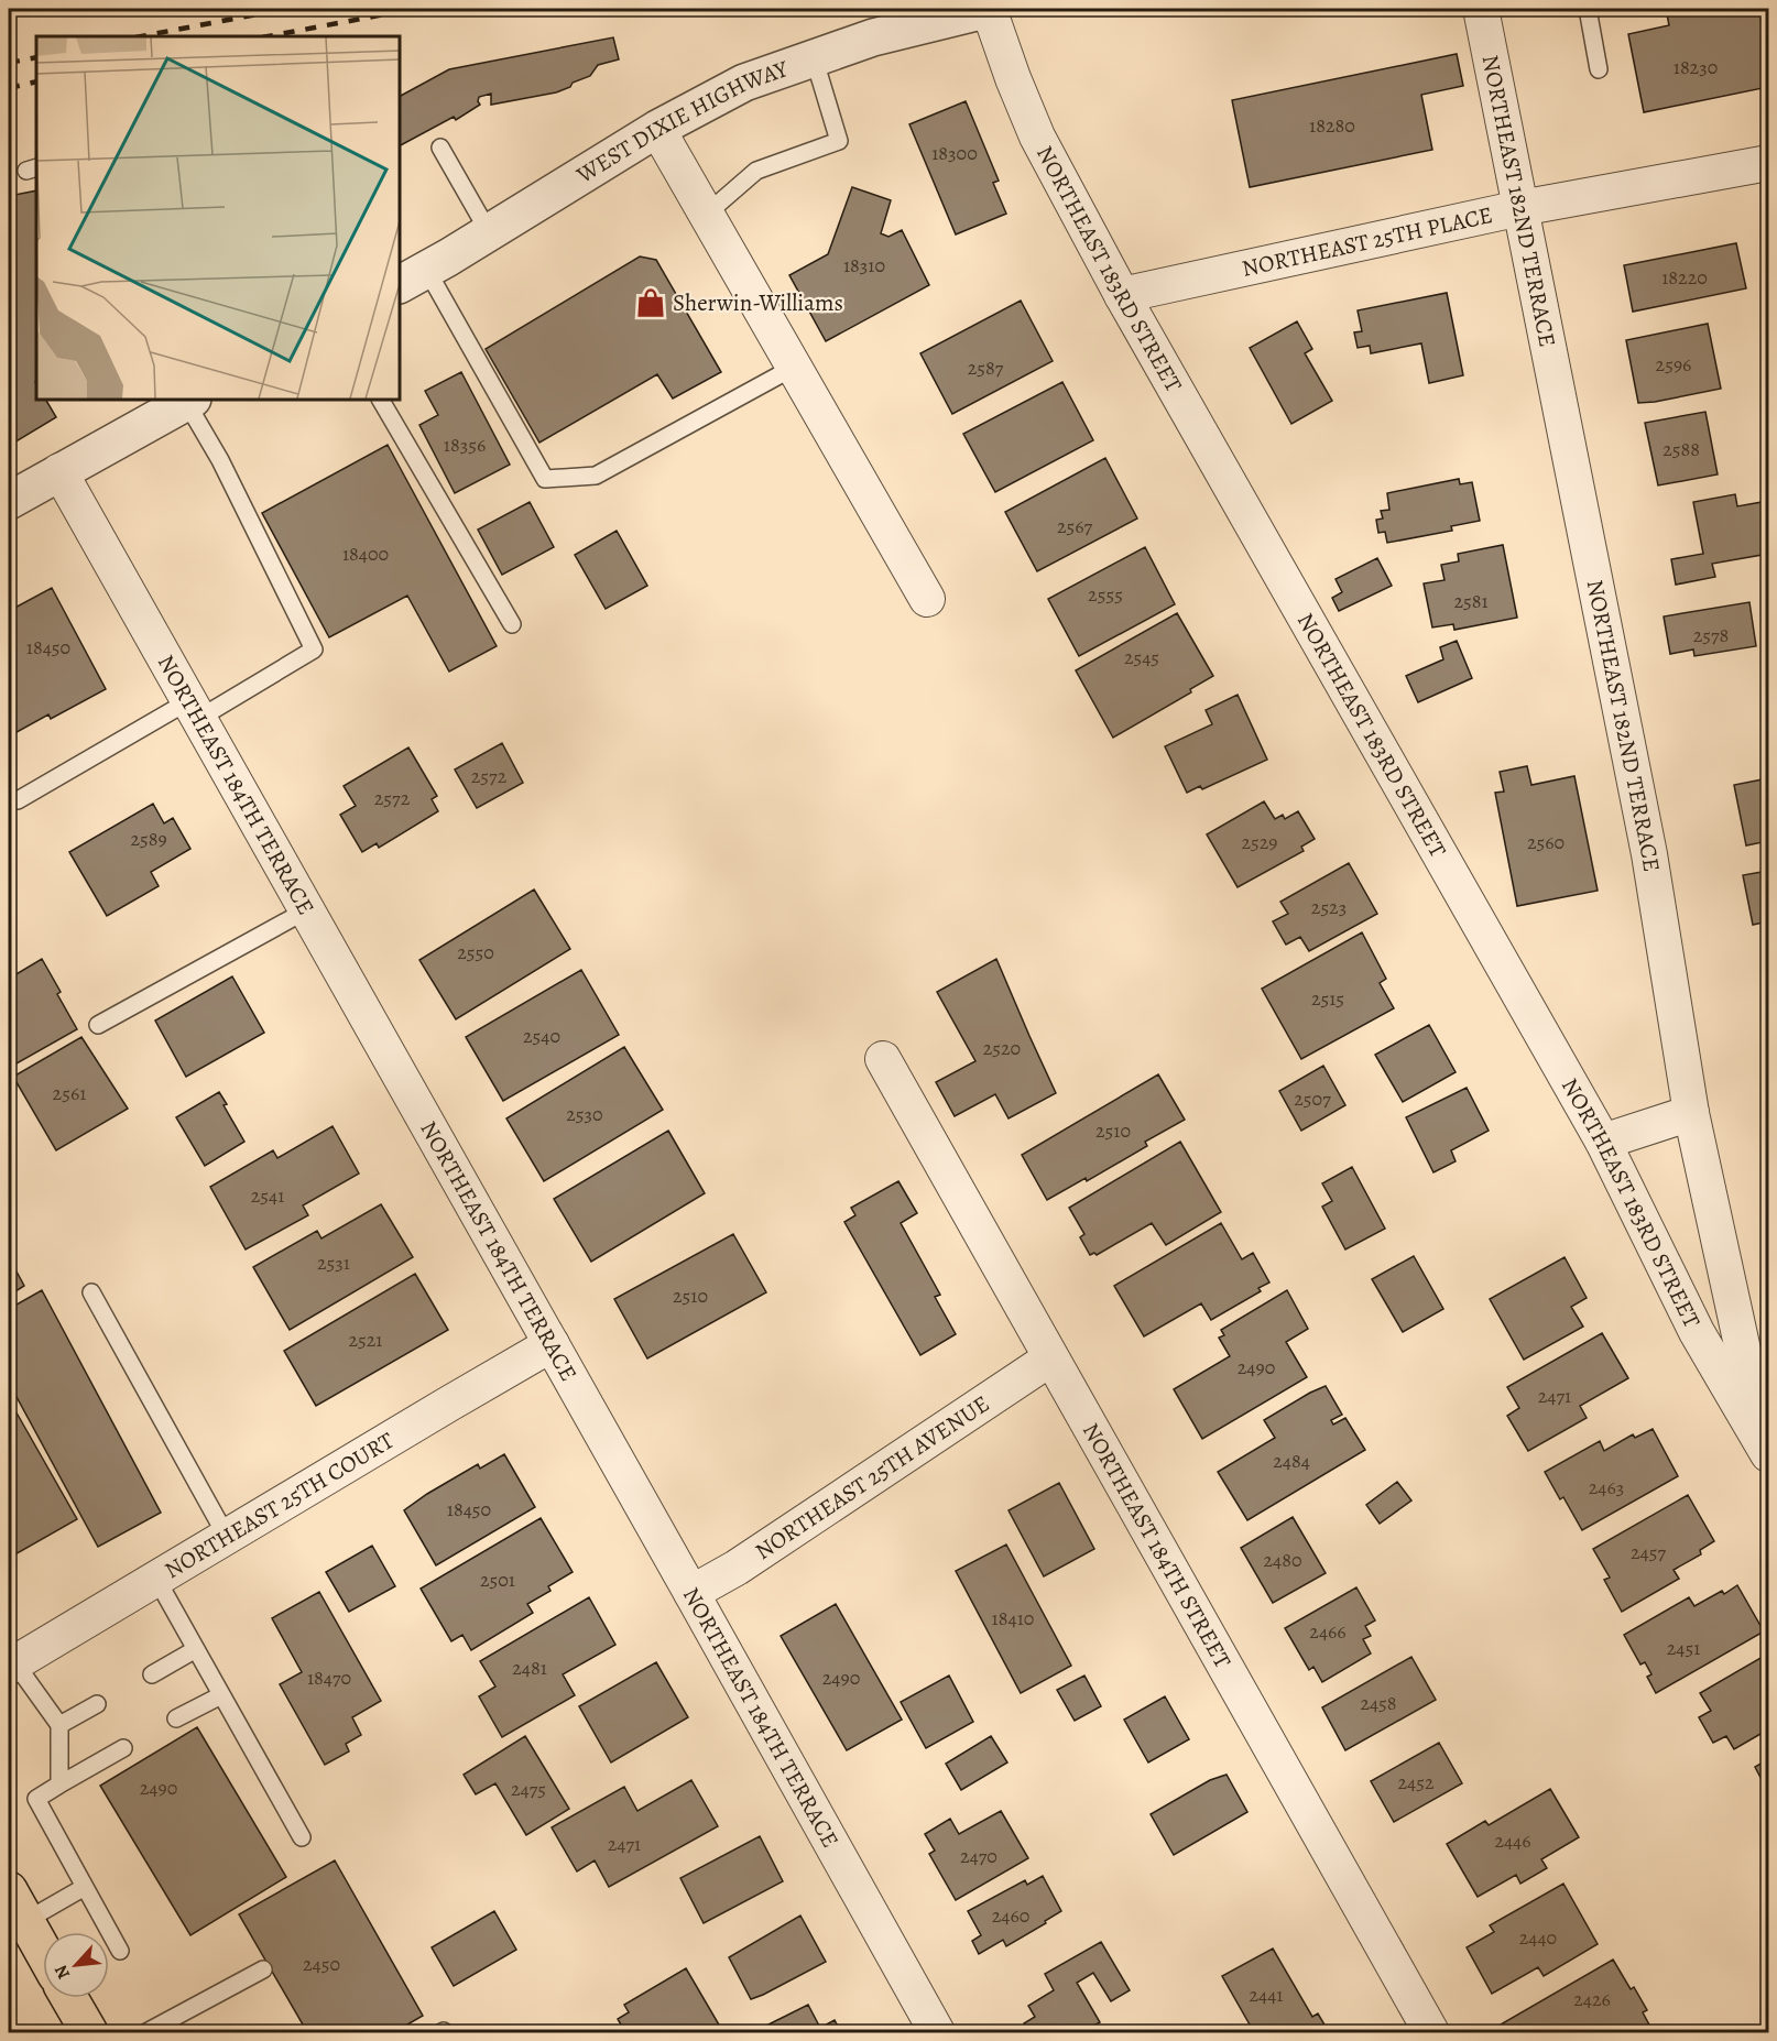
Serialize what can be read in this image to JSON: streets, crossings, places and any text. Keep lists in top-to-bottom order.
{
  "streets": {
    "street": [
      "WEST DIXIE HIGHWAY",
      "NORTHEAST 182ND TERRACE",
      "NORTHEAST 25TH PLACE",
      "NORTHEAST 183RD STREET",
      "NORTHEAST 184TH TERRACE",
      "NORTHEAST 25TH AVENUE",
      "NORTHEAST 25TH COURT",
      "NORTHEAST 184TH STREET"
    ]
  },
  "crossings": [
    ["WEST DIXIE HIGHWAY", "NORTHEAST 183RD STREET"],
    ["NORTHEAST 182ND TERRACE", "NORTHEAST 25TH PLACE"],
    ["NORTHEAST 182ND TERRACE", "NORTHEAST 183RD STREET"],
    ["NORTHEAST 25TH PLACE", "NORTHEAST 183RD STREET"],
    ["NORTHEAST 184TH TERRACE", "NORTHEAST 25TH AVENUE"],
    ["NORTHEAST 184TH TERRACE", "NORTHEAST 25TH COURT"],
    ["NORTHEAST 25TH AVENUE", "NORTHEAST 184TH STREET"]
  ],
  "places": {
    "shop": ["Sherwin-Williams"]
  },
  "house_numbers": [
    "18230",
    "18280",
    "18300",
    "18310",
    "18220",
    "2596",
    "2587",
    "18356",
    "2588",
    "2567",
    "18400",
    "2555",
    "2581",
    "2578",
    "18450",
    "2545",
    "2572",
    "2572",
    "2589",
    "2529",
    "2560",
    "2523",
    "2550",
    "2515",
    "2540",
    "2520",
    "2561",
    "2507",
    "2530",
    "2510",
    "2541",
    "2531",
    "2510",
    "2521",
    "2490",
    "2471",
    "2484",
    "2463",
    "18450",
    "2457",
    "2480",
    "2501",
    "18410",
    "2466",
    "2451",
    "2481",
    "18470",
    "2490",
    "2458",
    "2452",
    "2490",
    "2475",
    "2446",
    "2471",
    "2470",
    "2460",
    "2440",
    "2450",
    "2441",
    "2426"
  ],
  "north": "bottom left"
}
